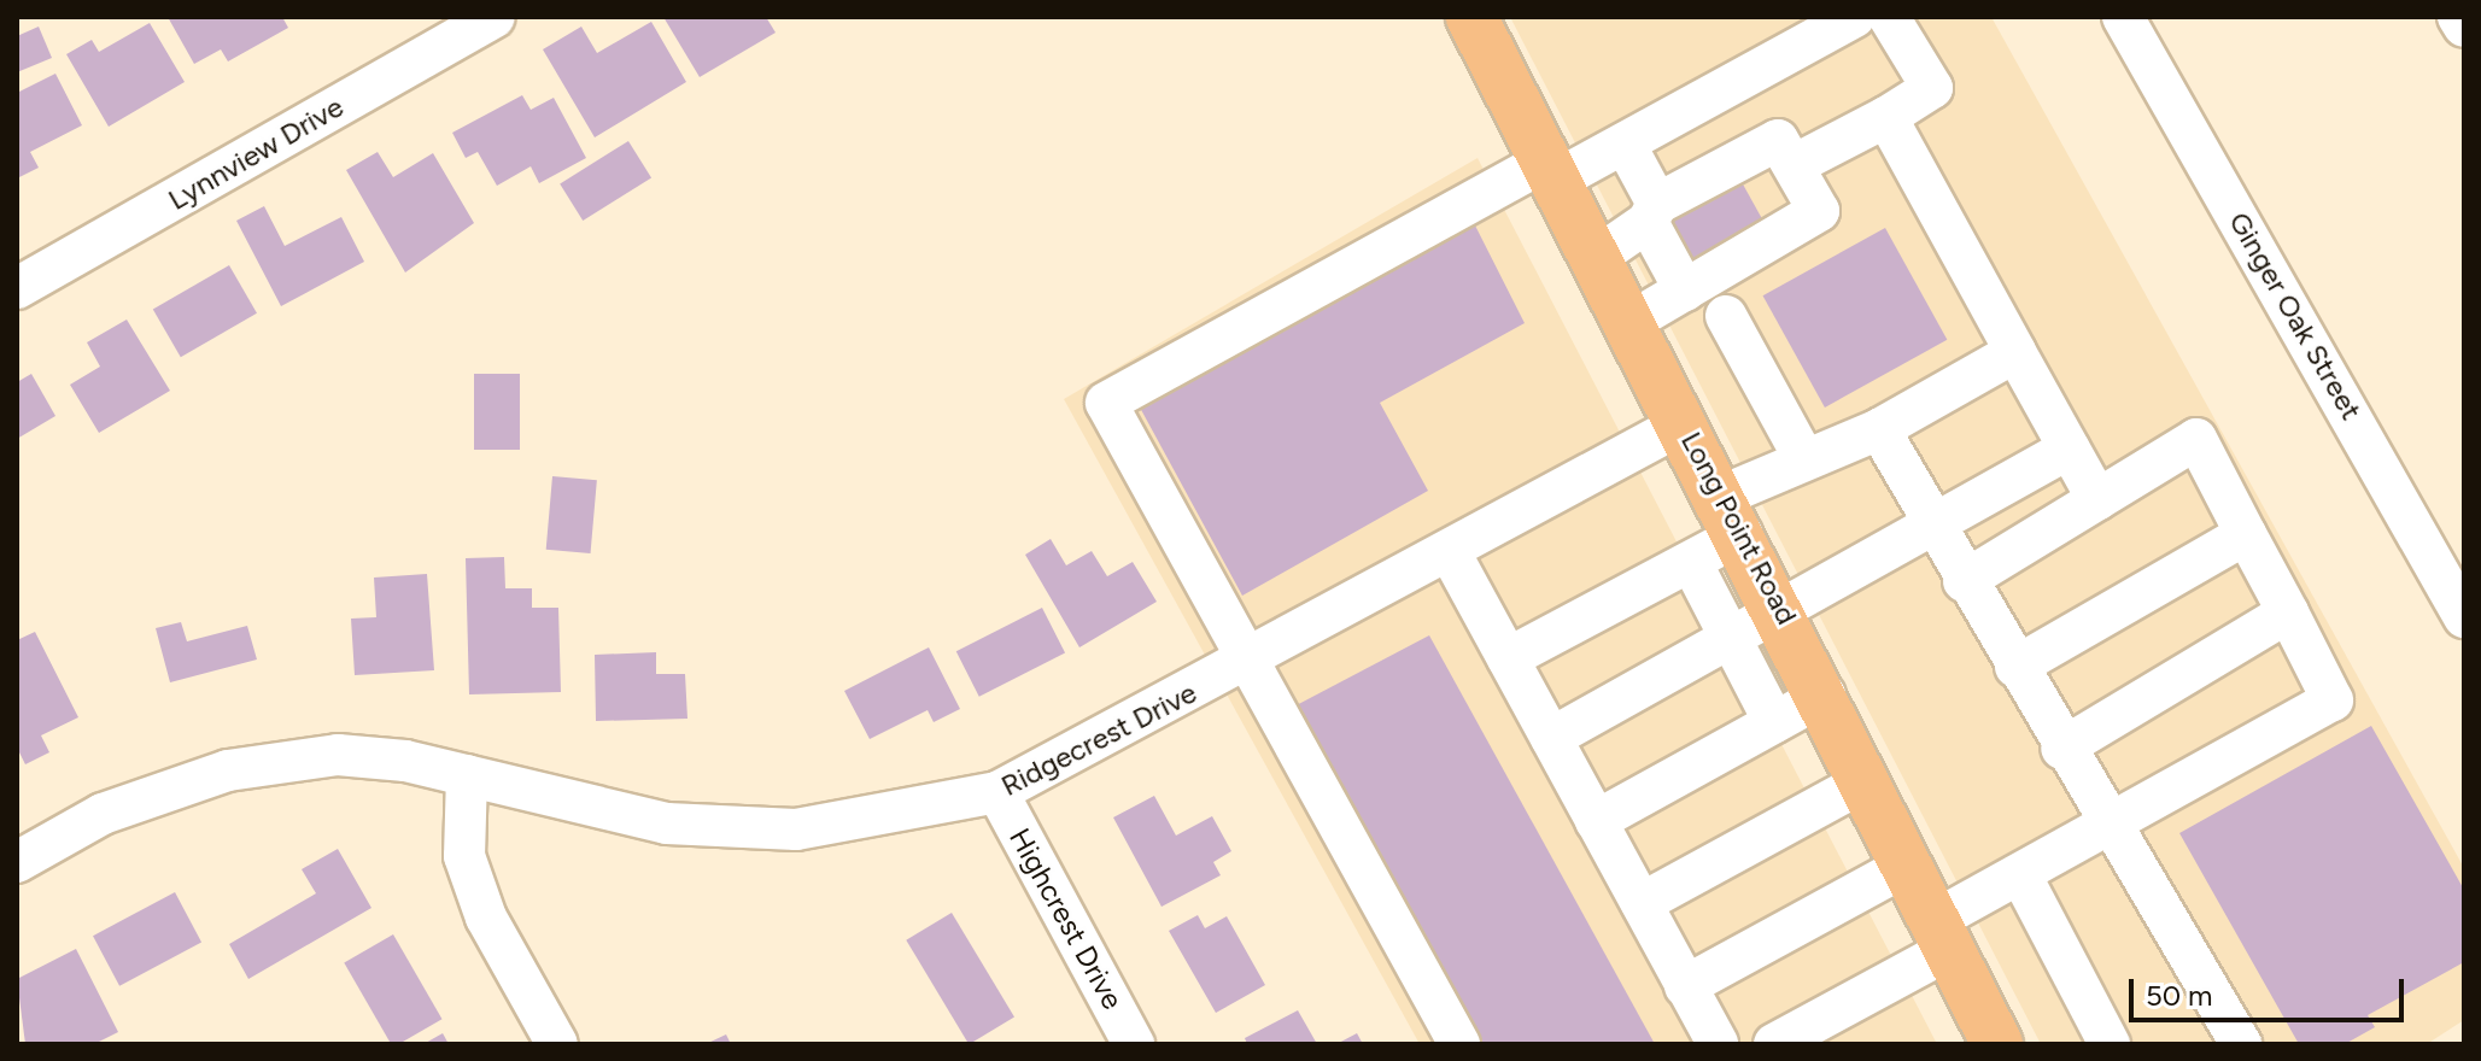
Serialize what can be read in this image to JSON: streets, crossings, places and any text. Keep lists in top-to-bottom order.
{
  "streets": {
    "main road": ["Long Point Road"],
    "street": [
      "Lynnview Drive",
      "Ginger Oak Street",
      "Ridgecrest Drive",
      "Highcrest Drive"
    ]
  },
  "crossings": [
    ["Long Point Road", "Ridgecrest Drive"],
    ["Ridgecrest Drive", "Highcrest Drive"]
  ],
  "scale_bar": "50 m"
}
